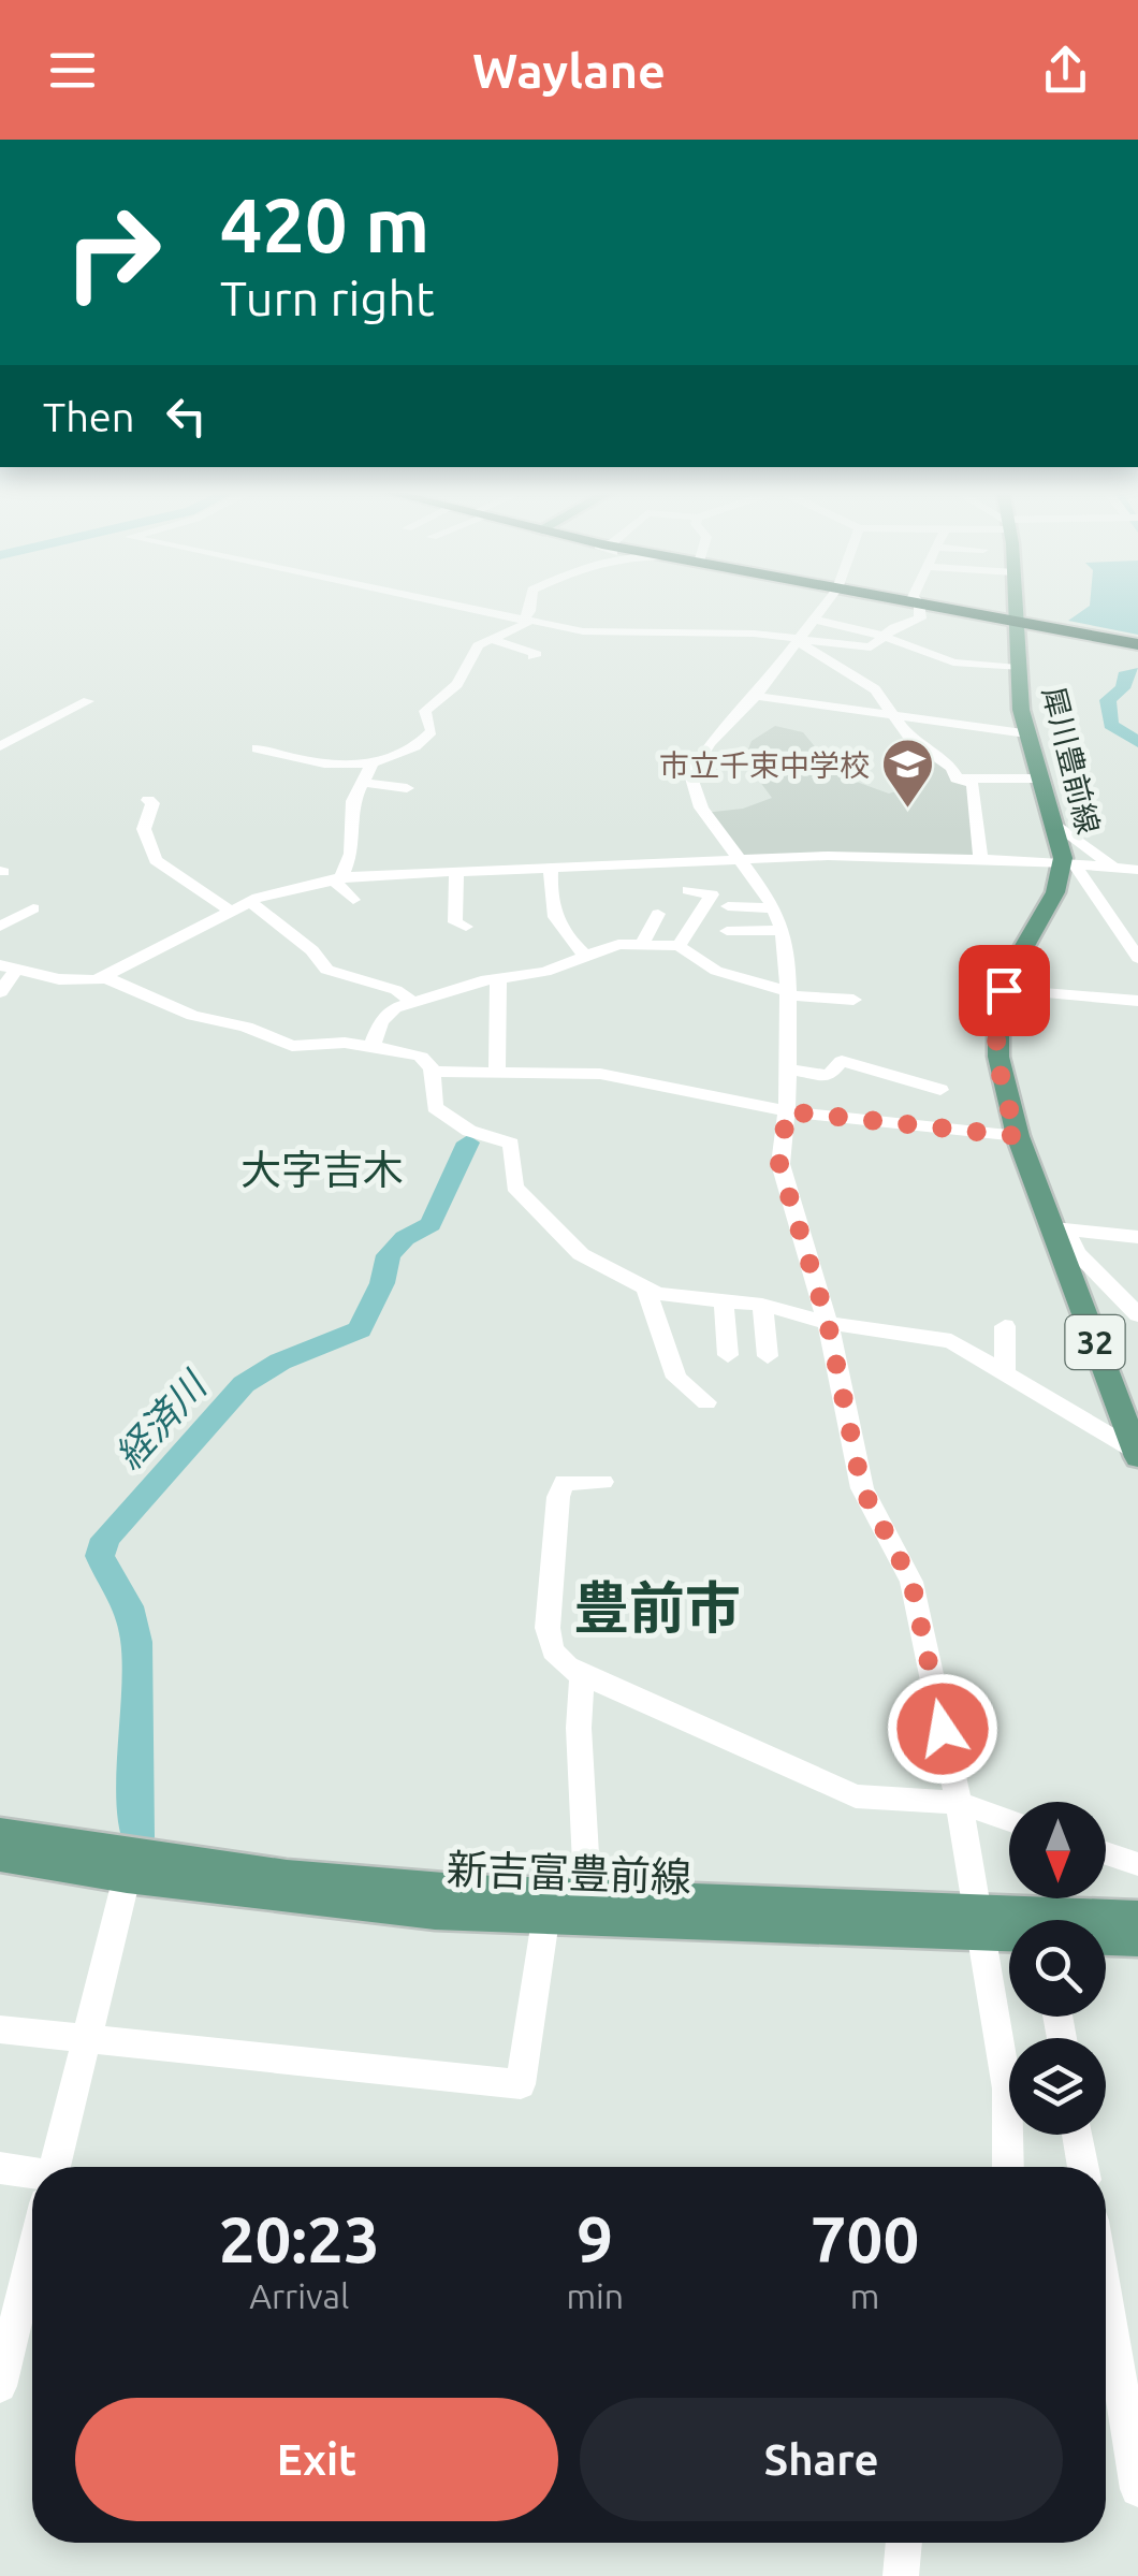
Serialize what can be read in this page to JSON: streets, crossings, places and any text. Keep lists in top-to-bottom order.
{
  "streets": {
    "main road": ["犀川豊前線", "32", "新吉富豊前線"]
  },
  "districts": ["大字吉木", "豊前市"],
  "water": ["経済川"],
  "places": {
    "school or university": ["市立千束中学校"]
  },
  "north": "bottom",
  "page": {
    "header": "Waylane",
    "turn": ["420 m", "Turn right"],
    "then": "Then",
    "eta": [
      "20:23",
      "Arrival",
      "9",
      "min",
      "700",
      "m"
    ],
    "buttons": ["Exit", "Share"]
  }
}
